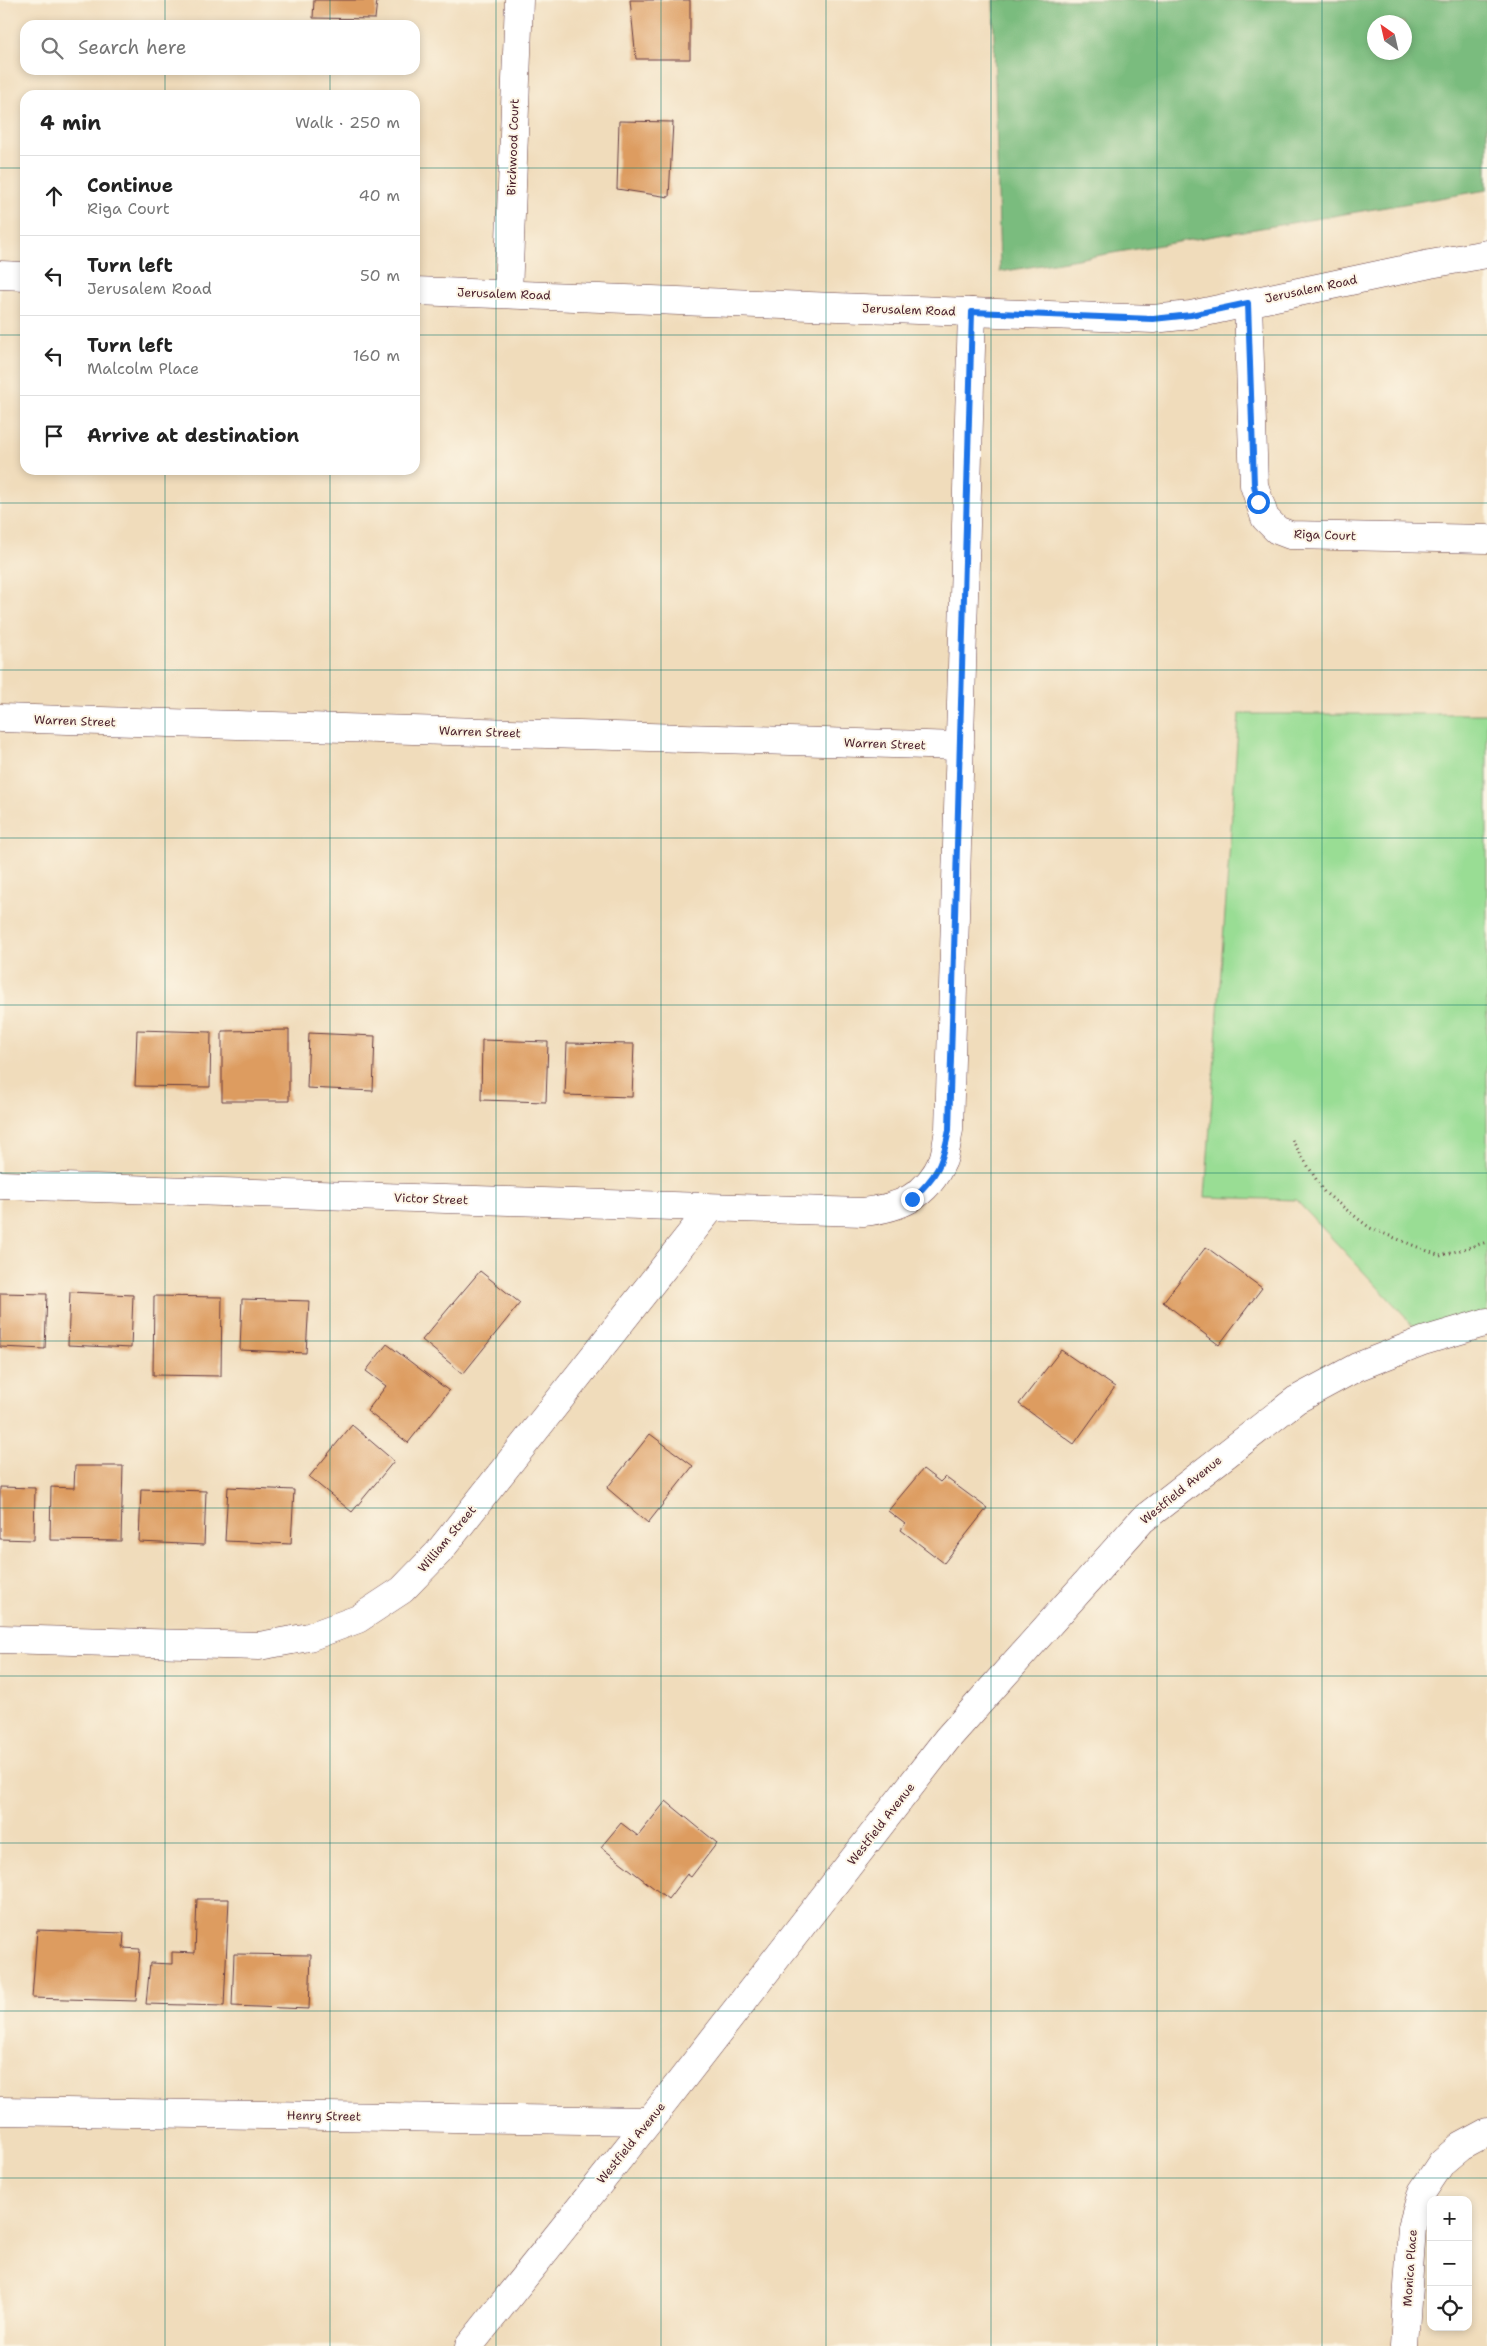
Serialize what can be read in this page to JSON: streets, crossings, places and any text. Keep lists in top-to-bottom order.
{
  "streets": {
    "street": [
      "Birchwood Court",
      "Jerusalem Road",
      "Riga Court",
      "Warren Street",
      "Victor Street",
      "Westfield Avenue",
      "William Street",
      "Henry Street",
      "Monica Place"
    ]
  },
  "crossings": [
    ["Birchwood Court", "Jerusalem Road"],
    ["Jerusalem Road", "Riga Court"],
    ["Jerusalem Road", "Victor Street"],
    ["Warren Street", "Victor Street"],
    ["Victor Street", "William Street"],
    ["Westfield Avenue", "Henry Street"]
  ],
  "north": "top left",
  "page": {
    "search": "Search here",
    "heading": ["4 min", "Walk · 250 m"],
    "list": [
      ["Continue", "Riga Court", "40 m"],
      ["Turn left", "Jerusalem Road", "50 m"],
      ["Turn left", "Malcolm Place", "160 m"],
      "Arrive at destination"
    ],
    "map_buttons": ["+", "−"]
  }
}
